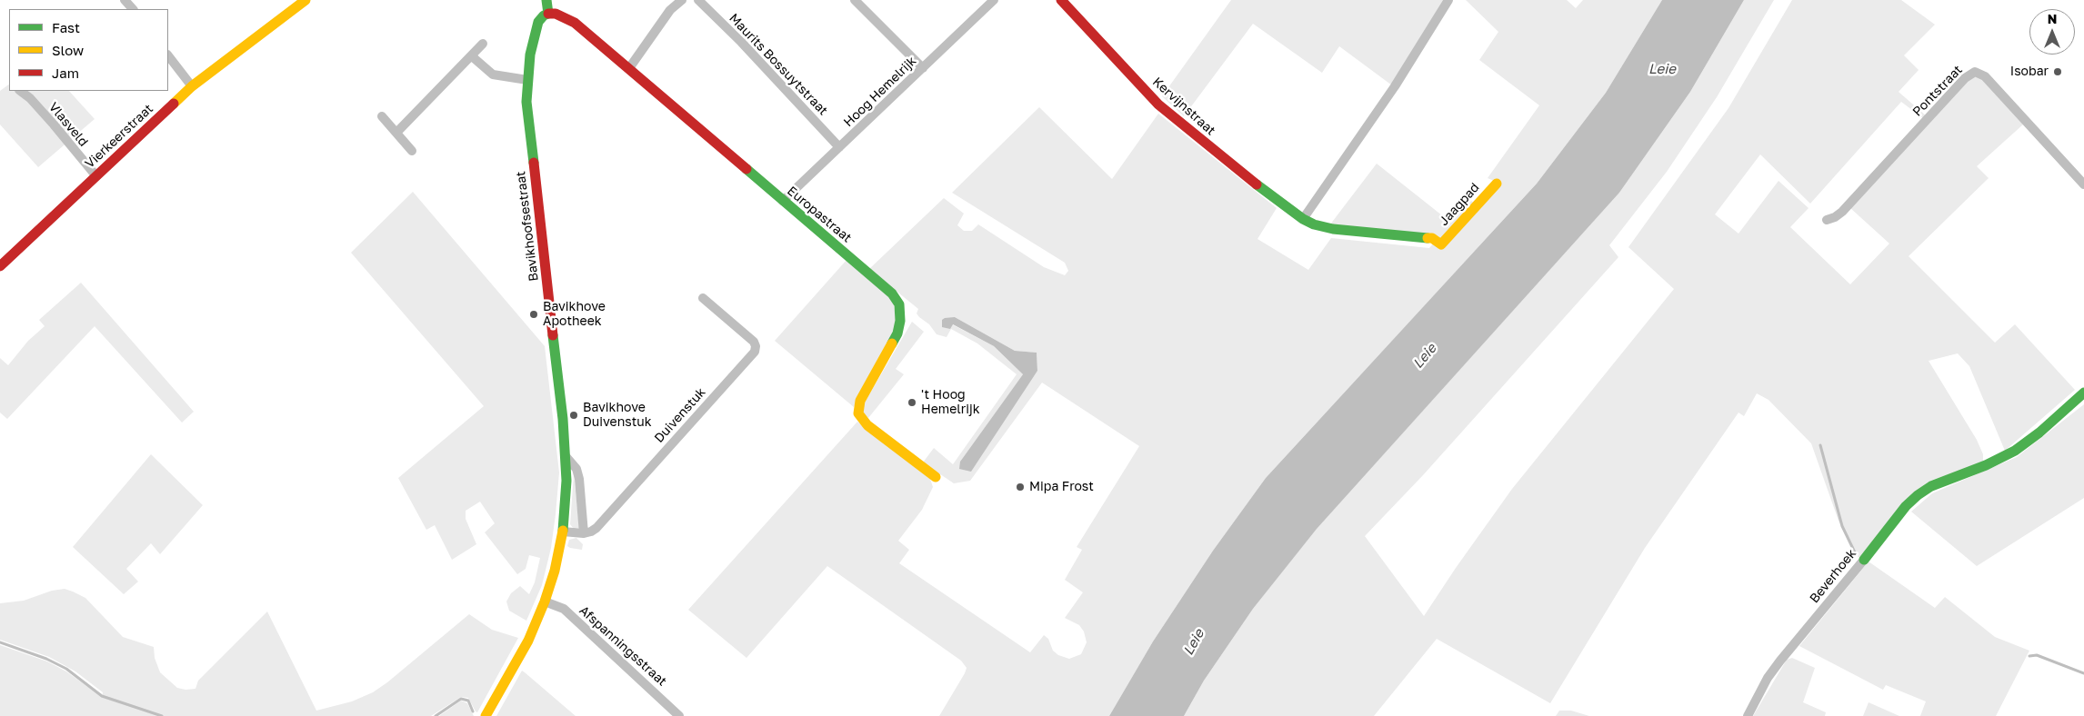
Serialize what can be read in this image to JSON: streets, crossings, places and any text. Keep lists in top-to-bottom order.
{
  "streets": {
    "street": [
      "Maurits Bossuytstraat",
      "Pontstraat",
      "Hoog Hemelrijk",
      "Kervijnstraat",
      "Vlasveld",
      "Vierkeerstraat",
      "Jaagpad",
      "Europastraat",
      "Bavikhoofsestraat",
      "Duivenstuk",
      "Beverhoek",
      "Afspanningsstraat"
    ]
  },
  "crossings": [
    ["Maurits Bossuytstraat", "Hoog Hemelrijk"],
    ["Hoog Hemelrijk", "Europastraat"],
    ["Kervijnstraat", "Jaagpad"],
    ["Vlasveld", "Vierkeerstraat"],
    ["Europastraat", "Bavikhoofsestraat"],
    ["Bavikhoofsestraat", "Duivenstuk"],
    ["Bavikhoofsestraat", "Afspanningsstraat"]
  ],
  "water": ["Leie"],
  "places": [
    "Isobar",
    "Bavikhove Apotheek",
    "'t Hoog Hemelrijk",
    "Bavikhove Duivenstuk",
    "Mipa Frost"
  ],
  "legend": ["Fast", "Slow", "Jam"],
  "north": "top"
}
